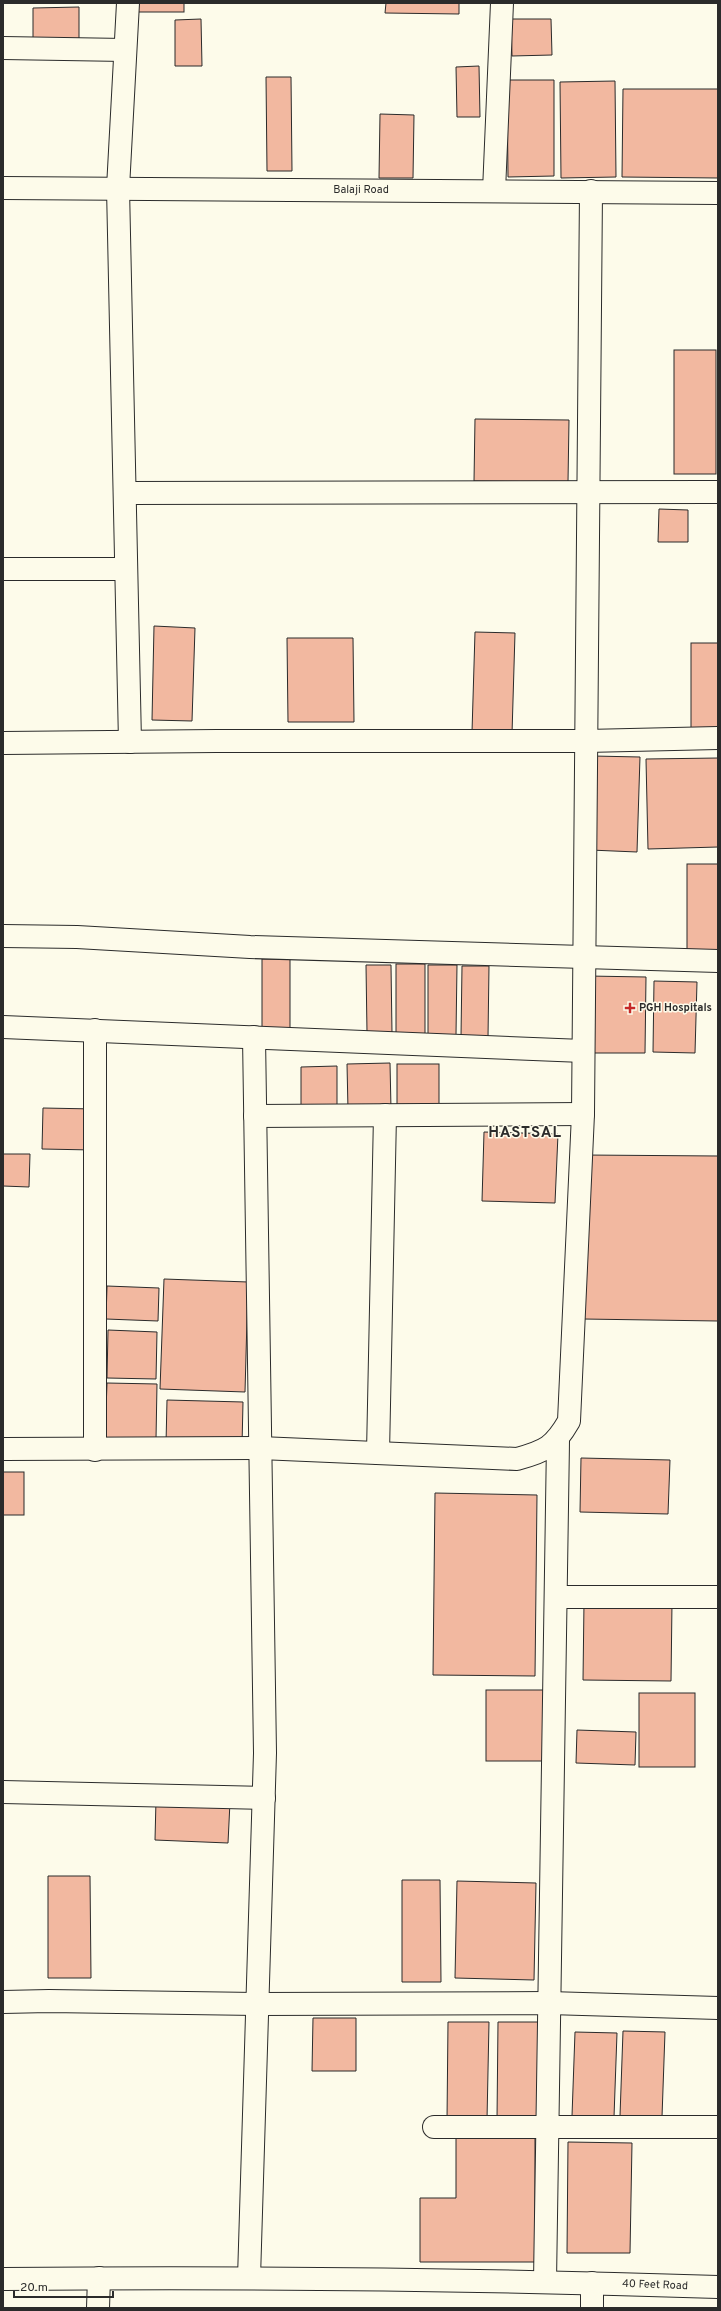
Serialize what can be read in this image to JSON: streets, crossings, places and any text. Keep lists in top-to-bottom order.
{
  "streets": {
    "street": ["Balaji Road", "40 Feet Road"]
  },
  "districts": ["HASTSAL"],
  "places": {
    "health": ["PGH Hospitals"]
  },
  "scale_bar": "20 m"
}
